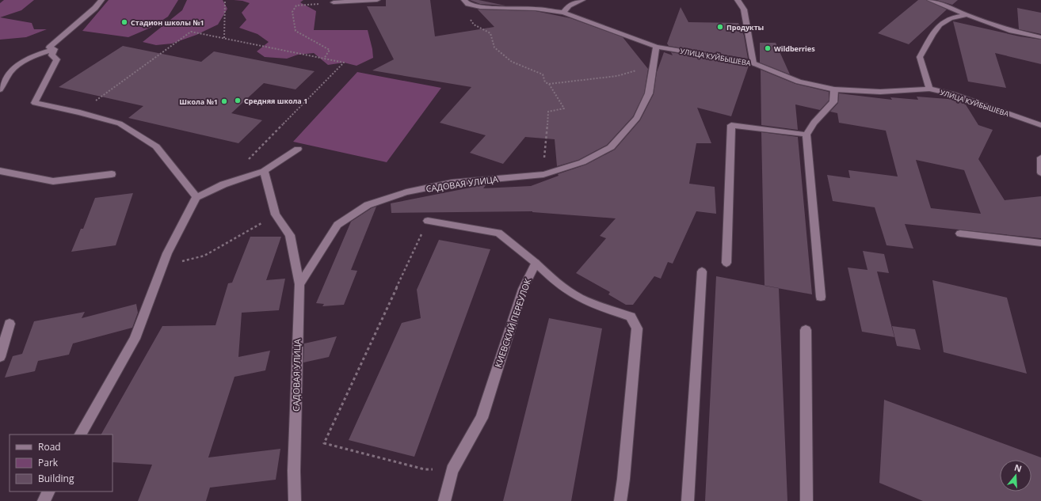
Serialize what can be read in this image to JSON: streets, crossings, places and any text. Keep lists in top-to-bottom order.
{
  "streets": {
    "street": ["УЛИЦА КУЙБЫШЕВА", "САДОВАЯ УЛИЦА", "КИЕВСКИЙ ПЕРЕУЛОК"]
  },
  "crossings": [
    ["УЛИЦА КУЙБЫШЕВА", "САДОВАЯ УЛИЦА"]
  ],
  "places": [
    "Стадион школы №1",
    "Продукты",
    "Wildberries",
    "Средняя школа 1",
    "Школа №1"
  ],
  "legend": ["Road", "Park", "Building"],
  "north": "top"
}
